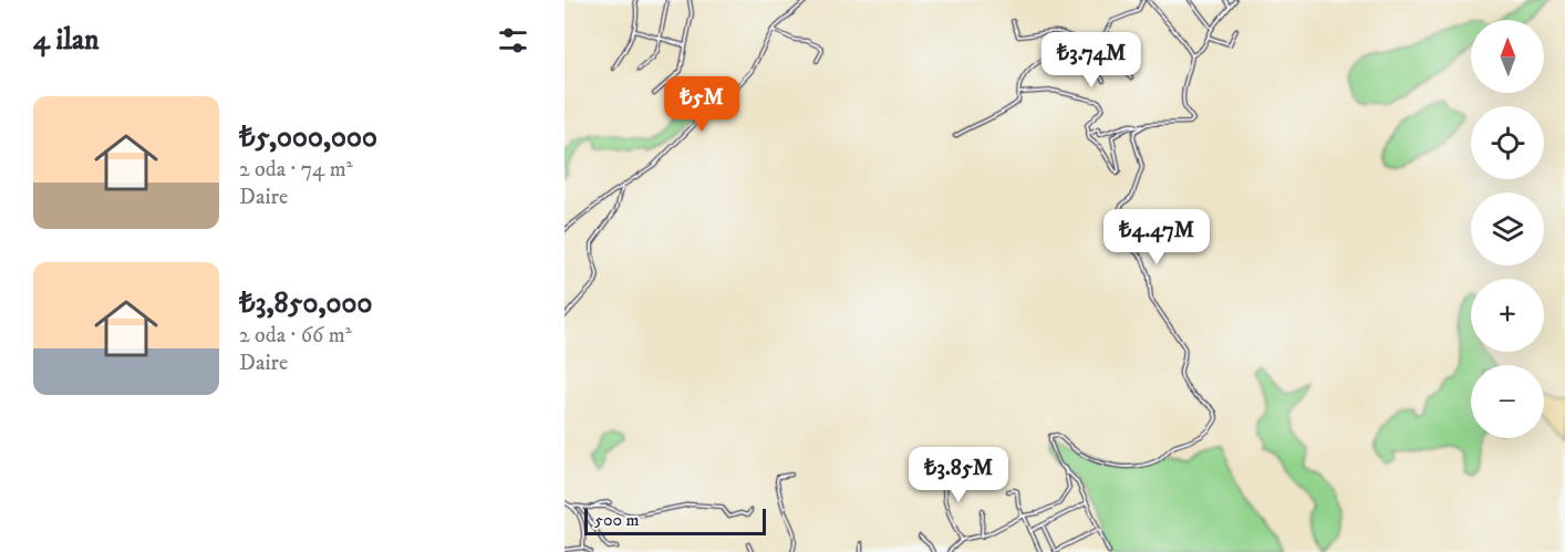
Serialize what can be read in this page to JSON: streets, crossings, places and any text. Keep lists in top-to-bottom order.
{
  "scale_bar": "500 m",
  "north": "top",
  "page": {
    "heading": "4 ilan",
    "map_buttons": ["+", "−"],
    "price": [
      "₺3.74M",
      "₺5M",
      "₺4.47M",
      "₺3.85M"
    ],
    "list": [
      {
        "name": "₺5,000,000",
        "note": "2 oda · 74 m² · Daire"
      },
      {
        "name": "₺3,850,000",
        "note": "2 oda · 66 m² · Daire"
      }
    ],
    "scale": "500 m"
  }
}
